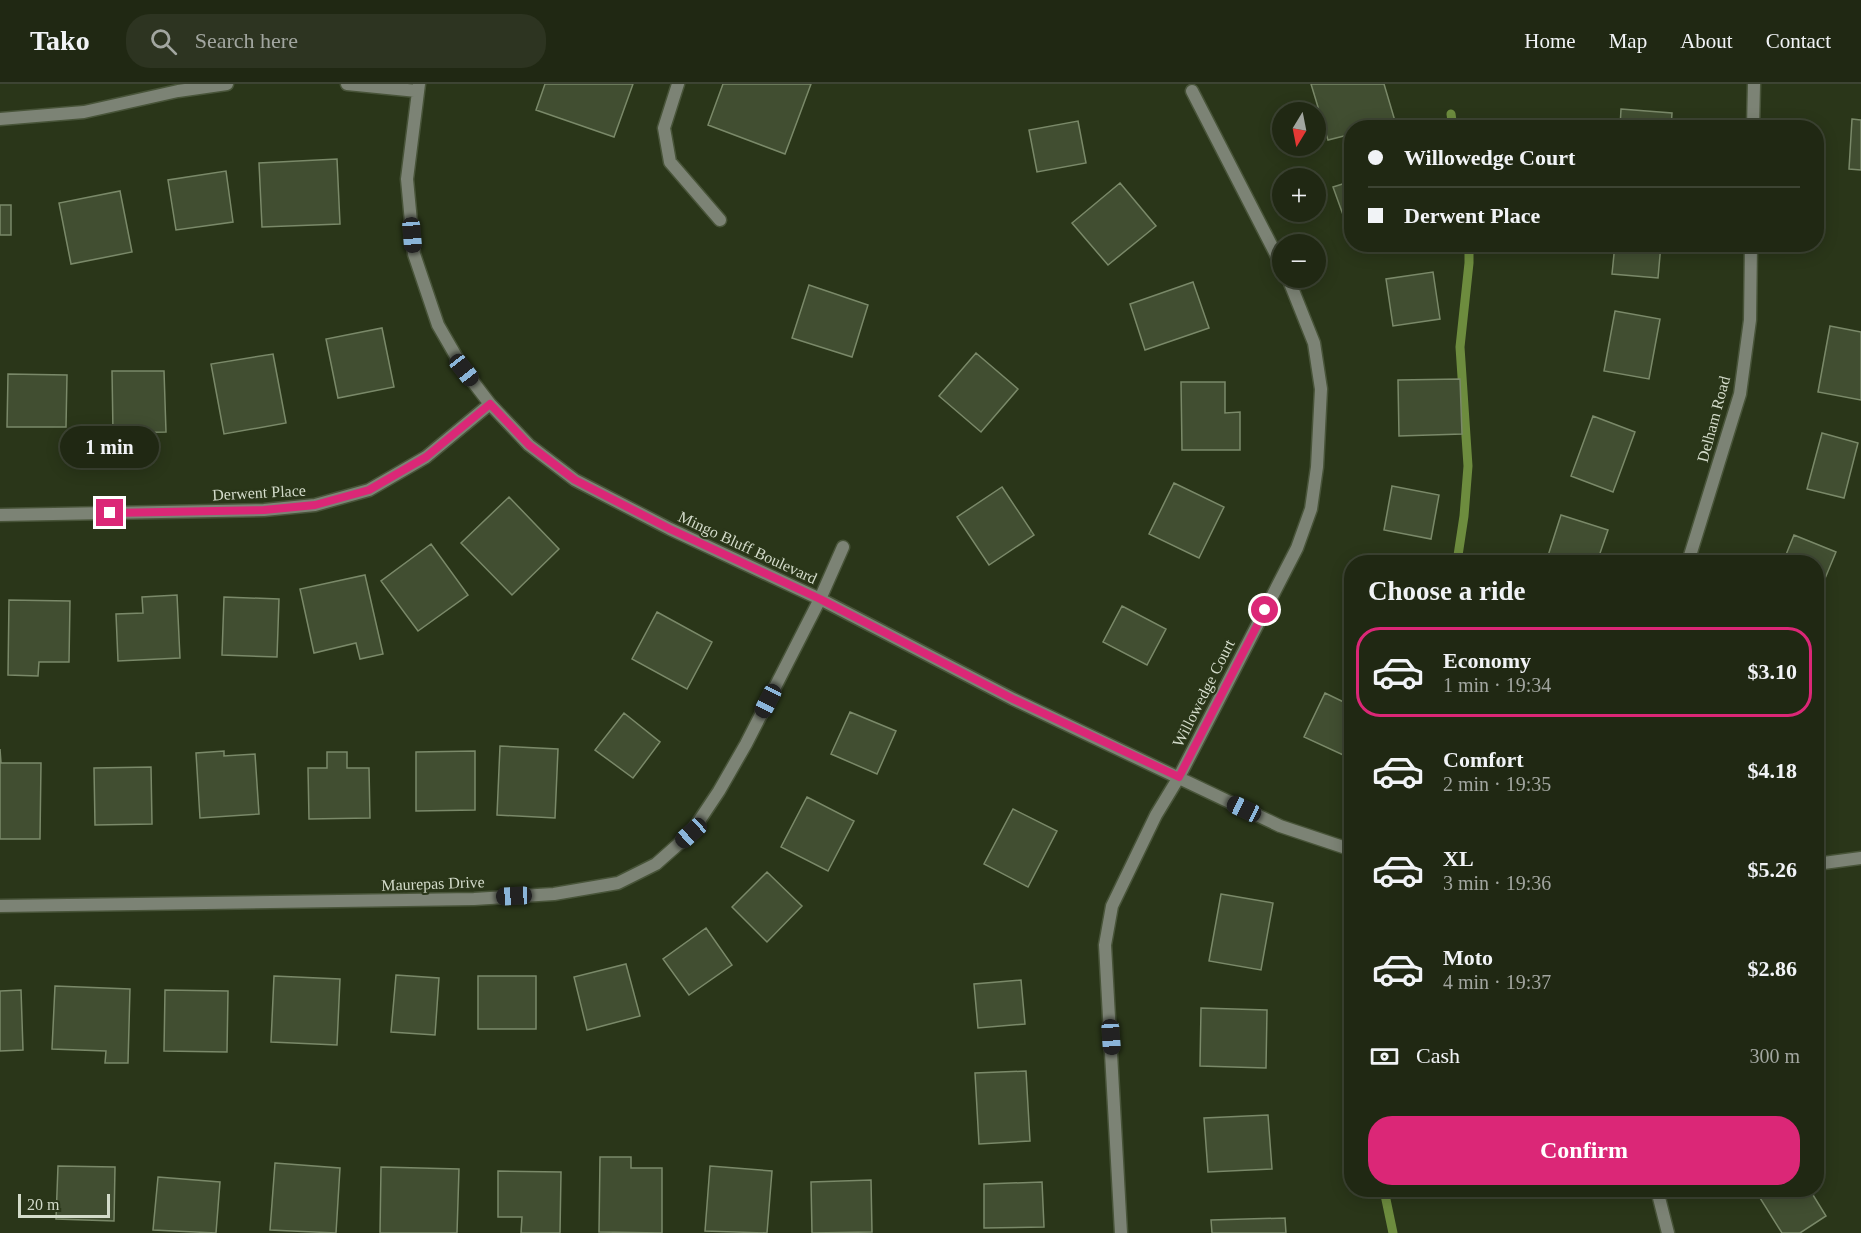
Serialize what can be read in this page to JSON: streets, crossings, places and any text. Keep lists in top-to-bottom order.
{
  "streets": {
    "street": [
      "Delham Road",
      "Derwent Place",
      "Mingo Bluff Boulevard",
      "Willowedge Court",
      "Maurepas Drive"
    ]
  },
  "crossings": [
    ["Derwent Place", "Mingo Bluff Boulevard"],
    ["Mingo Bluff Boulevard", "Willowedge Court"],
    ["Mingo Bluff Boulevard", "Maurepas Drive"]
  ],
  "scale_bar": "20 m",
  "north": "bottom",
  "page": {
    "header": "Tako",
    "search": "Search here",
    "nav": [
      "Home",
      "Map",
      "About",
      "Contact"
    ],
    "map_buttons": ["+", "−"],
    "banner": ["Willowedge Court", "Derwent Place"],
    "bubble": "1 min",
    "heading": "Choose a ride",
    "list": [
      {
        "name": "Economy",
        "note": "1 min · 19:34",
        "value": "$3.10"
      },
      {
        "name": "Comfort",
        "note": "2 min · 19:35",
        "value": "$4.18"
      },
      {
        "name": "XL",
        "note": "3 min · 19:36",
        "value": "$5.26"
      },
      {
        "name": "Moto",
        "note": "4 min · 19:37",
        "value": "$2.86"
      }
    ],
    "pay": ["Cash", "300 m"],
    "buttons": "Confirm",
    "scale": "20 m"
  }
}
